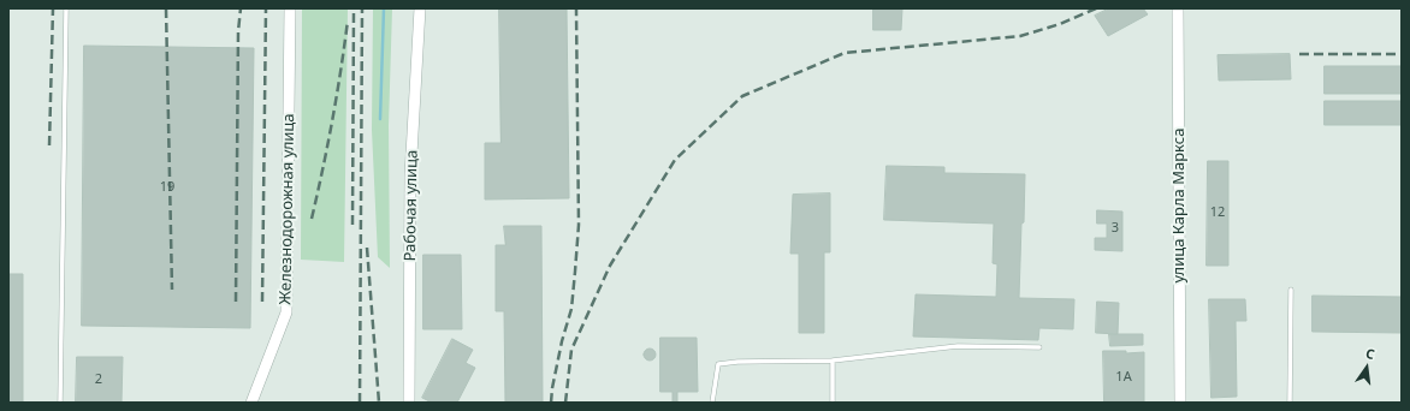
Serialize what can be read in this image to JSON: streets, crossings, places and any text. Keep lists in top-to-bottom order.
{
  "streets": {
    "street": ["Рабочая улица", "улица Карла Маркса", "Железнодорожная улица"]
  },
  "house_numbers": [
    "19",
    "12",
    "3",
    "1А",
    "2"
  ],
  "north": "top"
}
